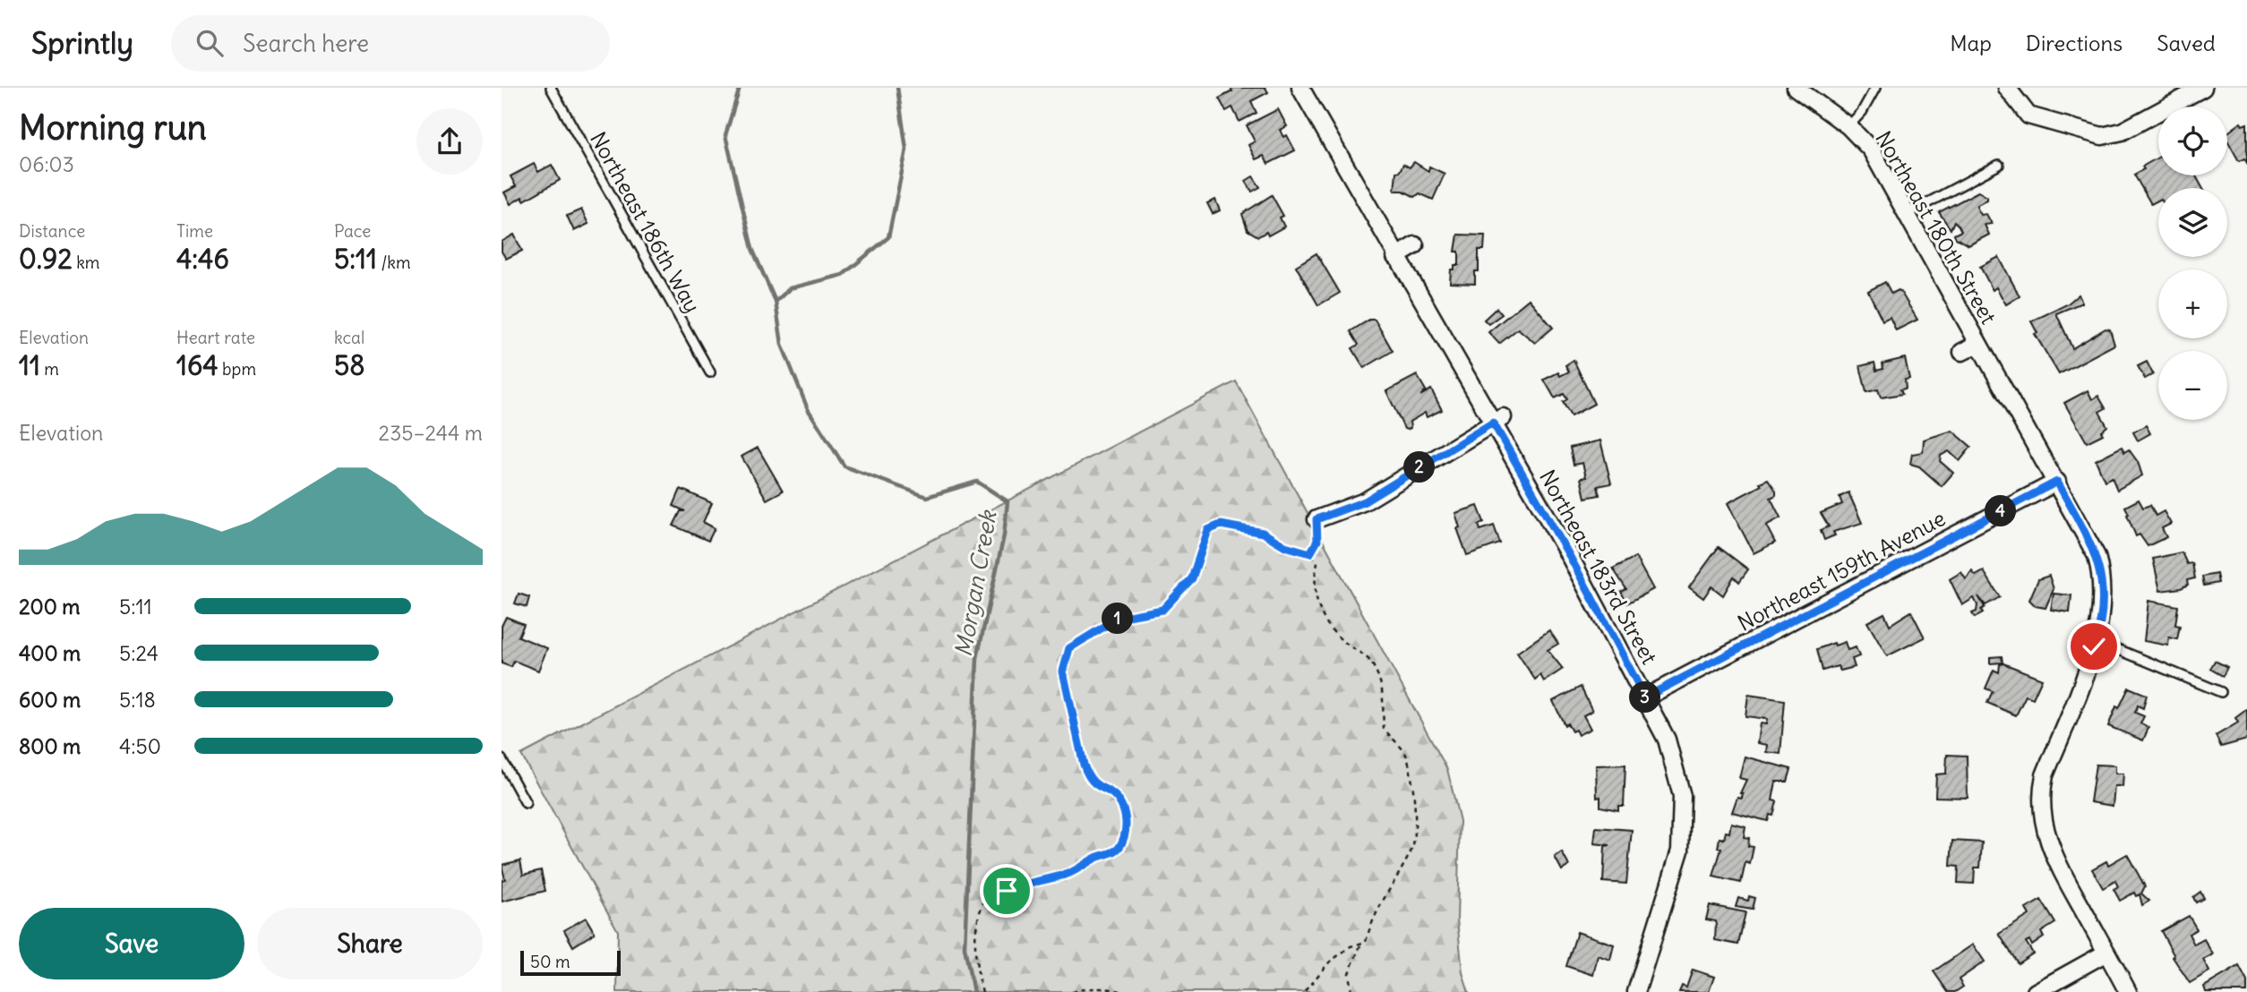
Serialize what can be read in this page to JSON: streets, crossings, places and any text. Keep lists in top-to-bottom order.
{
  "streets": {
    "street": ["Northeast 180th Street", "Northeast 183rd Street", "Northeast 159th Avenue"],
    "lane": ["Northeast 186th Way"]
  },
  "crossings": [
    ["Northeast 180th Street", "Northeast 159th Avenue"],
    ["Northeast 183rd Street", "Northeast 159th Avenue"]
  ],
  "water": ["Morgan Creek"],
  "scale_bar": "50 m",
  "page": {
    "header": "Sprintly",
    "search": "Search here",
    "nav": ["Map", "Directions", "Saved"],
    "heading": ["Morning run", "06:03"],
    "map_buttons": ["+", "−"],
    "stats": [
      ["Distance", "0.92 km"],
      ["Time", "4:46"],
      ["Pace", "5:11 /km"],
      ["Elevation", "11 m"],
      ["Heart rate", "164 bpm"],
      ["kcal", "58"]
    ],
    "chart": ["Elevation", "235–244 m"],
    "pins": [
      "2",
      "4",
      "1",
      "3"
    ],
    "list": [
      {
        "name": "200 m",
        "note": "5:11"
      },
      {
        "name": "400 m",
        "note": "5:24"
      },
      {
        "name": "600 m",
        "note": "5:18"
      },
      {
        "name": "800 m",
        "note": "4:50"
      }
    ],
    "buttons": ["Save", "Share"],
    "scale": "50 m"
  }
}
